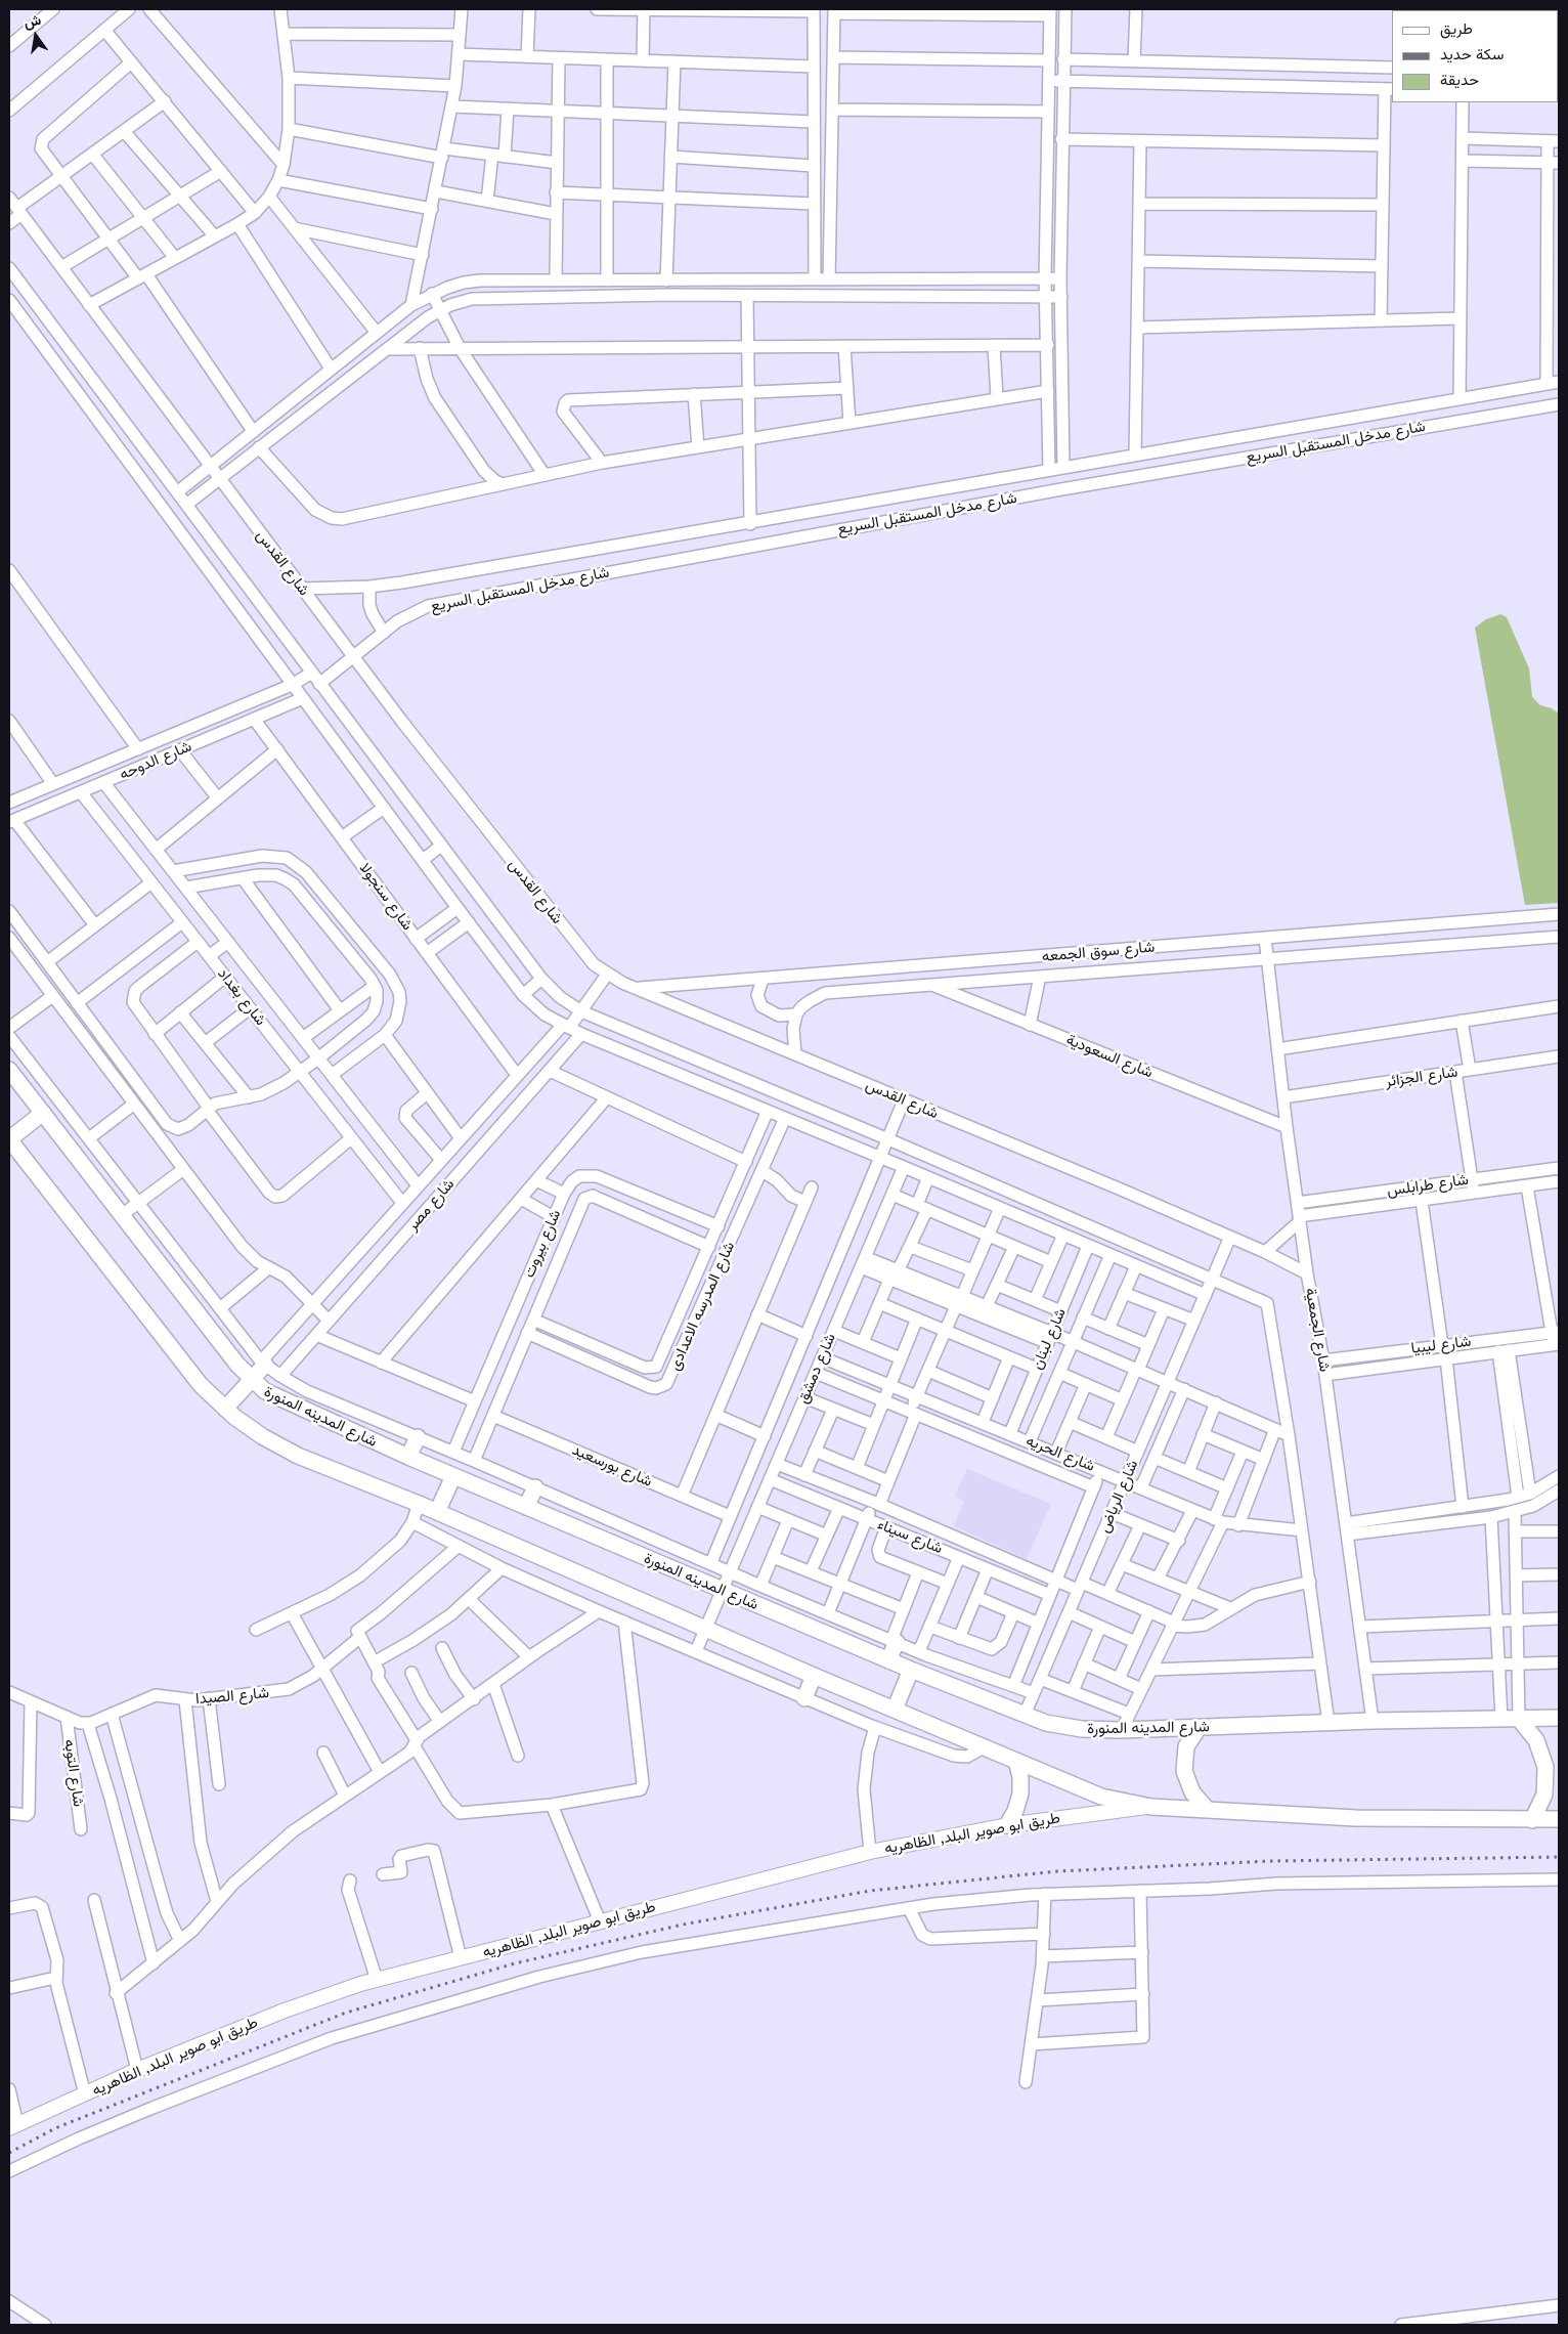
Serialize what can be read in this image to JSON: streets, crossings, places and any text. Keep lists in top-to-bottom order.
{
  "streets": {
    "main road": ["شارع المدينه المنورة"],
    "street": [
      "شارع مدخل المستقبل السريع",
      "شارع القدس",
      "شارع الدوحه",
      "شارع سنجولا",
      "شارع سوق الجمعه",
      "شارع بغداد",
      "شارع السعودية",
      "شارع الجزائر",
      "شارع طرابلس",
      "شارع مصر",
      "شارع بيروت",
      "شارع المدرسه الاعدادى",
      "شارع الجمعية",
      "شارع لبنان",
      "شارع ليبيا",
      "شارع دمشق",
      "شارع الحريه",
      "شارع بورسعيد",
      "شارع الرياض",
      "شارع سيناء",
      "شارع الصيدا",
      "شارع التوبه",
      "طريق ابو صوير البلد, الظاهريه"
    ]
  },
  "crossings": [
    ["شارع مدخل المستقبل السريع", "شارع القدس"],
    ["شارع القدس", "شارع سوق الجمعه"],
    ["شارع القدس", "شارع مصر"],
    ["شارع القدس", "شارع الجمعية"],
    ["شارع القدس", "شارع دمشق"],
    ["شارع القدس", "شارع الرياض"],
    ["شارع الدوحه", "شارع سنجولا"],
    ["شارع الدوحه", "شارع بغداد"],
    ["شارع سنجولا", "شارع مصر"],
    ["شارع سوق الجمعه", "شارع السعودية"],
    ["شارع سوق الجمعه", "شارع الجمعية"],
    ["شارع بغداد", "شارع مصر"],
    ["شارع السعودية", "شارع الجمعية"],
    ["شارع الجزائر", "شارع الجمعية"],
    ["شارع طرابلس", "شارع الجمعية"],
    ["شارع بيروت", "شارع المدرسه الاعدادى"],
    ["شارع بيروت", "شارع بورسعيد"],
    ["شارع الجمعية", "شارع ليبيا"],
    ["شارع الجمعية", "شارع المدينه المنورة"],
    ["شارع لبنان", "شارع الحريه"],
    ["شارع دمشق", "شارع المدينه المنورة"],
    ["شارع دمشق", "شارع الحريه"],
    ["شارع دمشق", "شارع بورسعيد"],
    ["شارع دمشق", "شارع سيناء"],
    ["شارع المدينه المنورة", "شارع الرياض"],
    ["شارع الحريه", "شارع الرياض"],
    ["شارع الرياض", "شارع سيناء"]
  ],
  "legend": ["طريق", "سكة حديد", "حديقة"],
  "north": "top"
}
